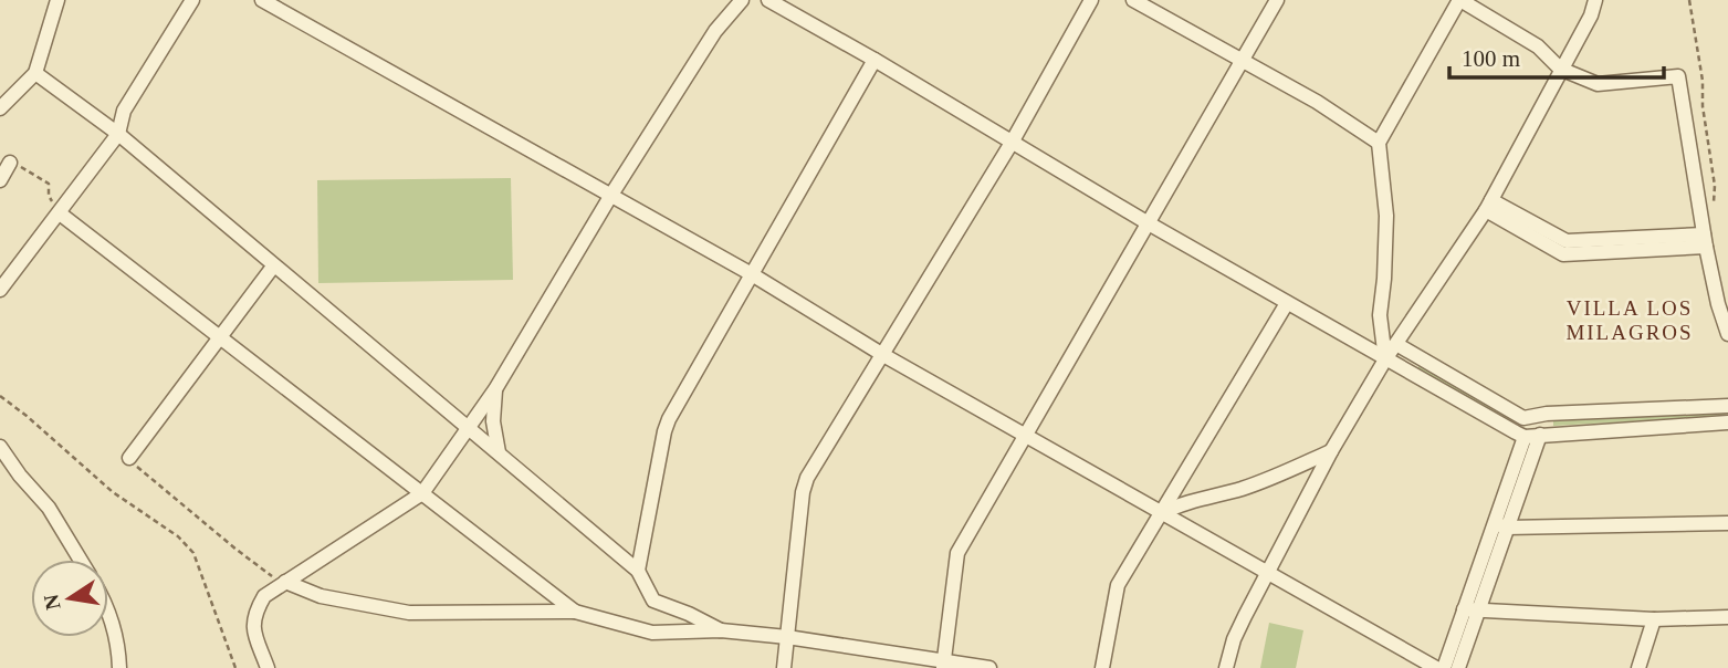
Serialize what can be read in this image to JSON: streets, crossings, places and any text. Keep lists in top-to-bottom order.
{
  "districts": ["VILLA LOS MILAGROS"],
  "scale_bar": "100 m",
  "north": "left"
}
